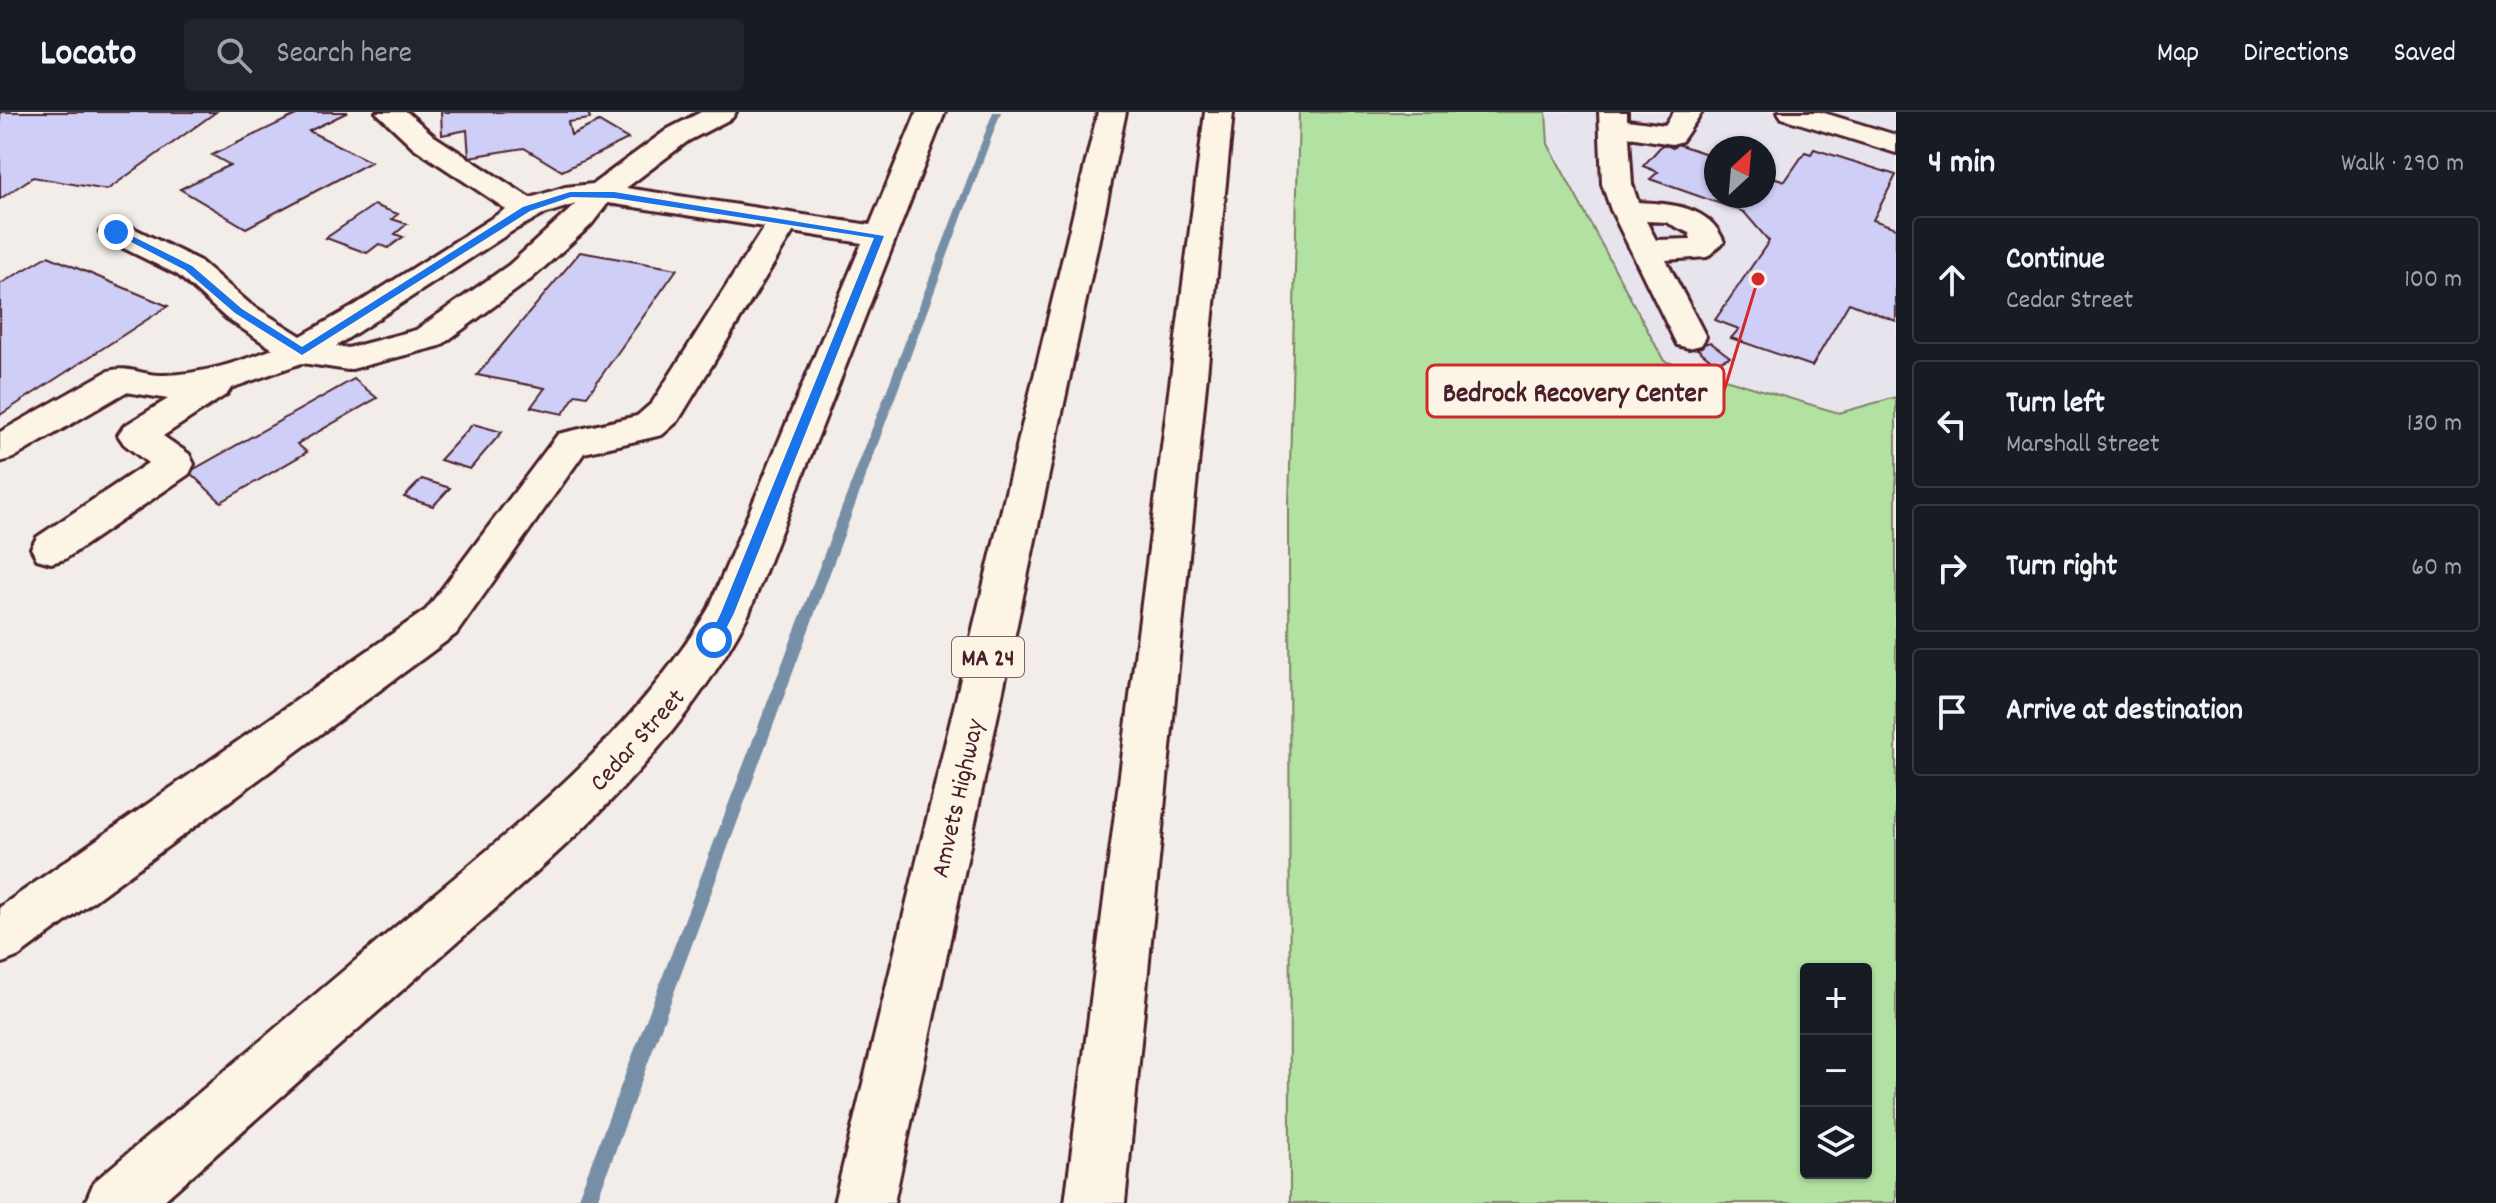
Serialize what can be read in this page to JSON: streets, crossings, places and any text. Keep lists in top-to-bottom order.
{
  "streets": {
    "main road": ["MA 24", "Cedar Street", "Amvets Highway"]
  },
  "places": ["Bedrock Recovery Center"],
  "north": "top right",
  "page": {
    "header": "Locato",
    "search": "Search here",
    "nav": ["Map", "Directions", "Saved"],
    "heading": ["4 min", "Walk · 290 m"],
    "list": [
      ["Continue", "Cedar Street", "100 m"],
      ["Turn left", "Marshall Street", "130 m"],
      ["Turn right", "60 m"],
      "Arrive at destination"
    ],
    "map_buttons": ["+", "−"]
  }
}
